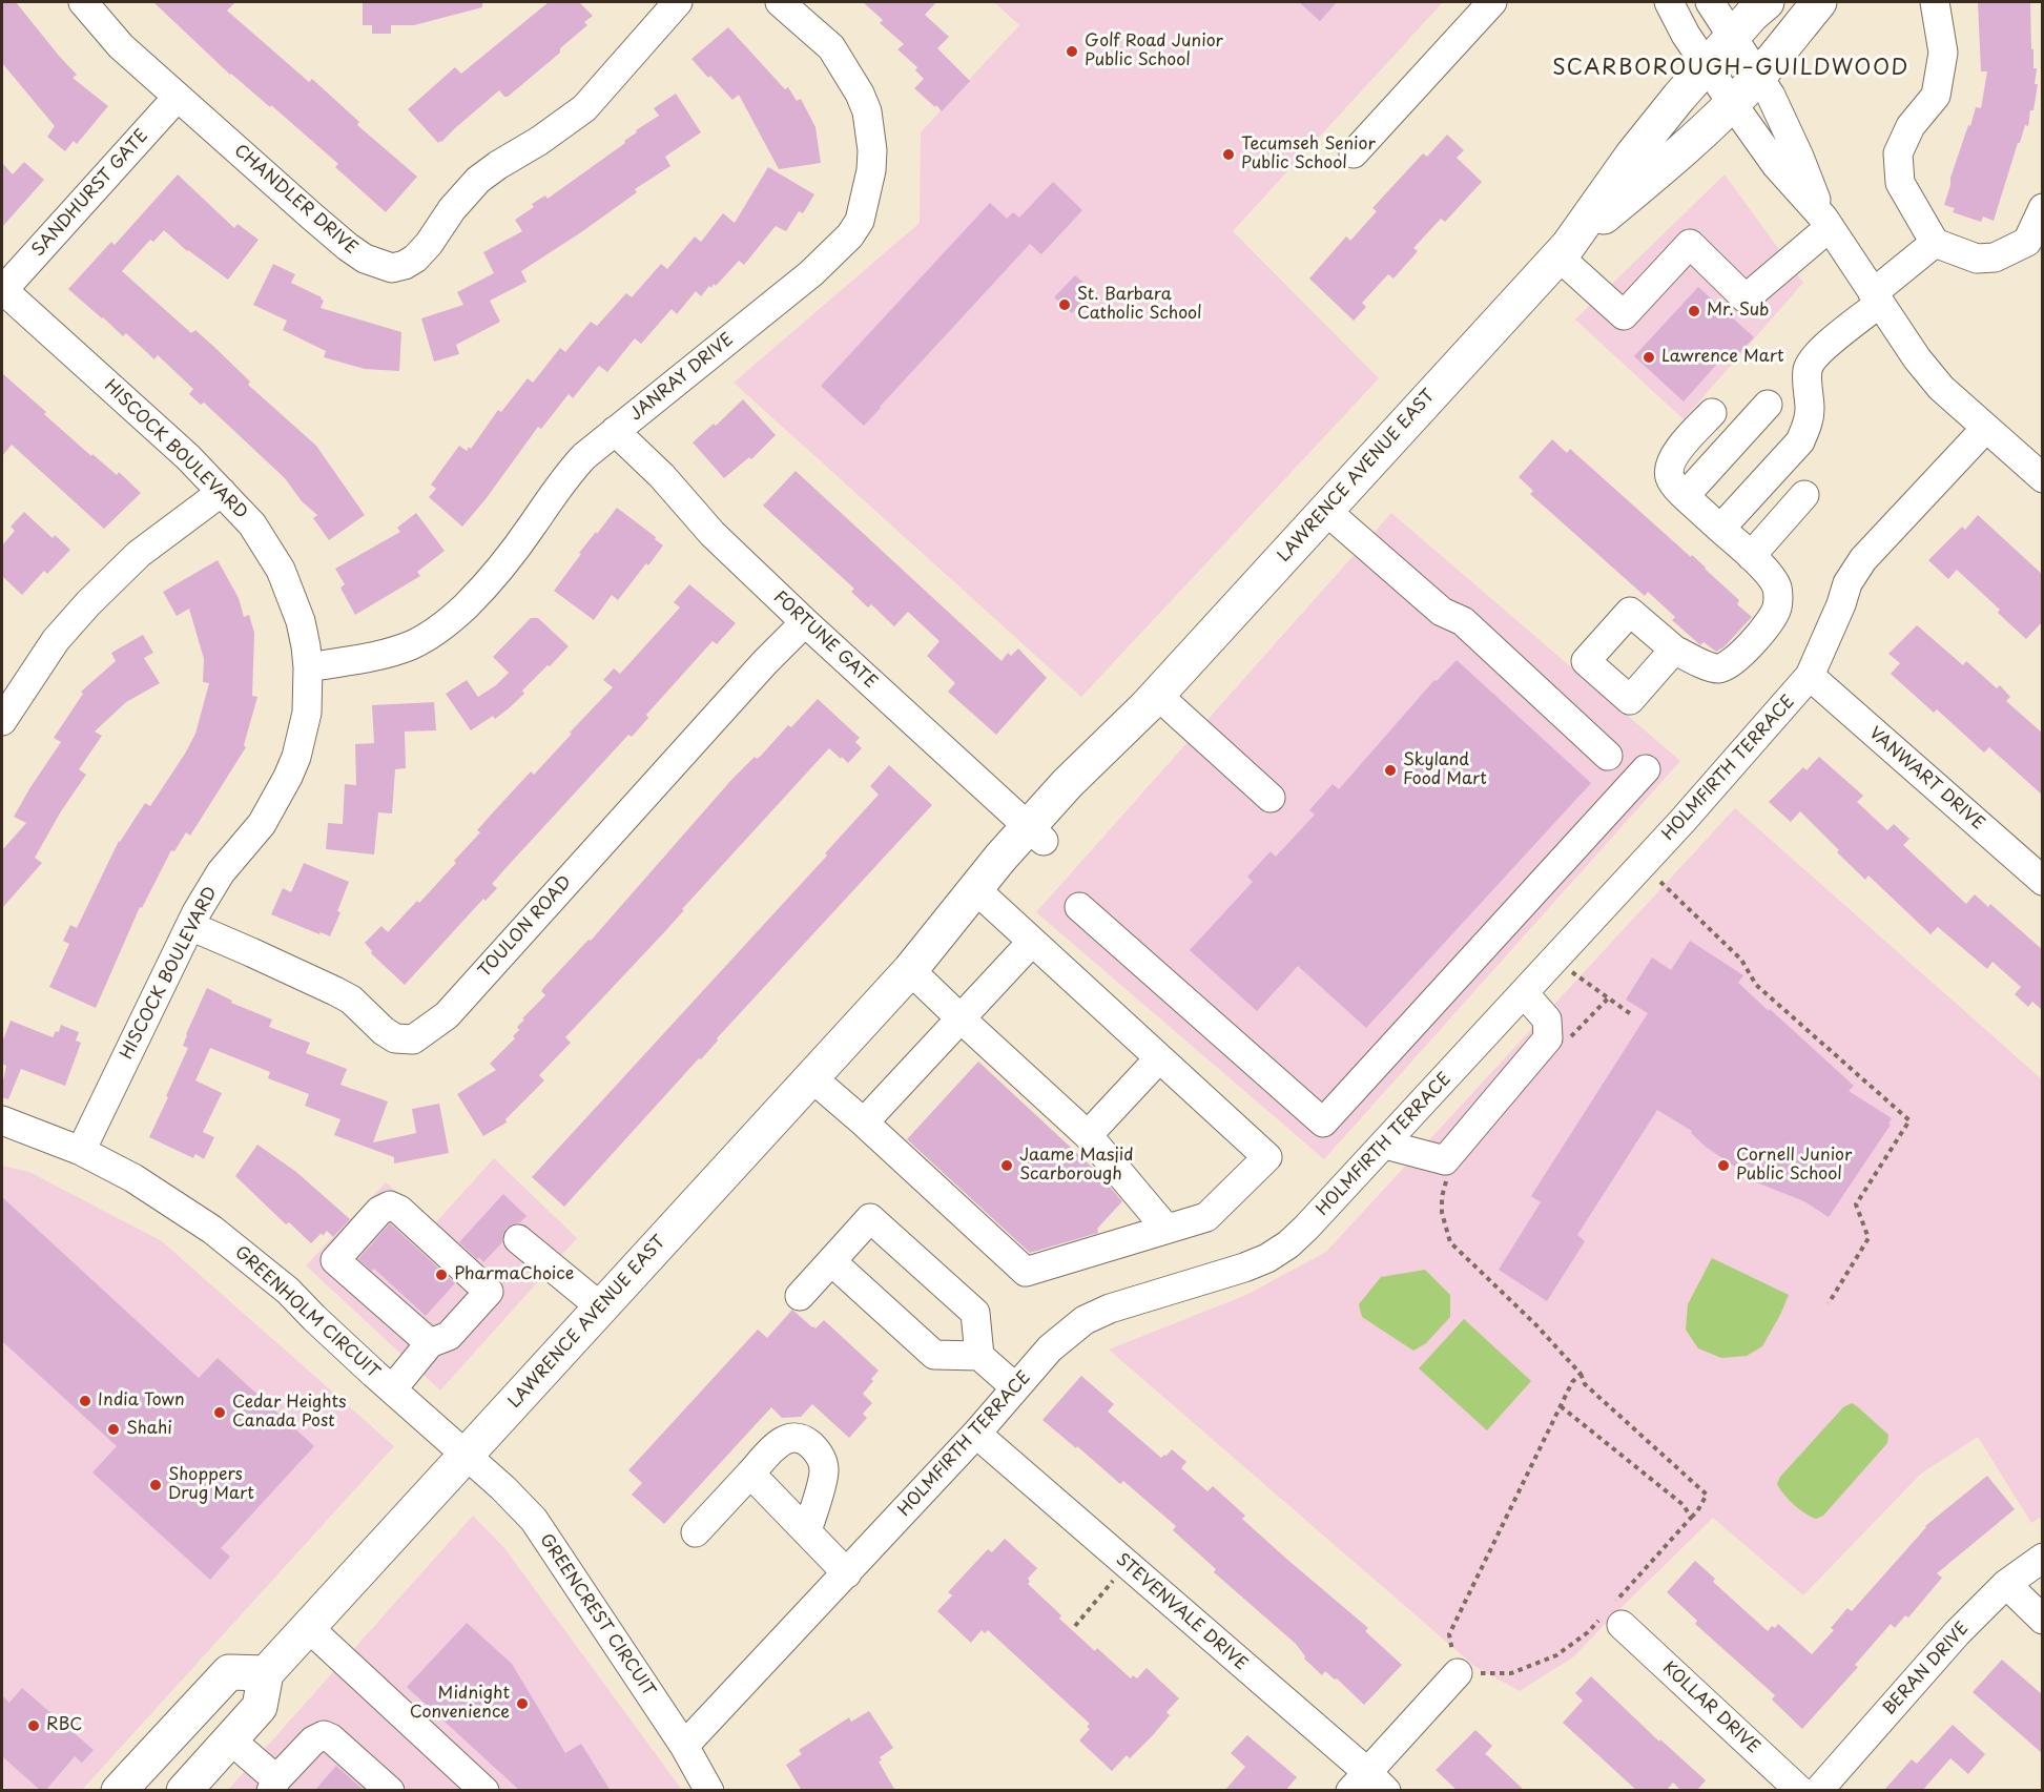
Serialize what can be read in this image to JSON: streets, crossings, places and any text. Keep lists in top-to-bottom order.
{
  "streets": {
    "main road": ["LAWRENCE AVENUE EAST"],
    "street": [
      "SANDHURST GATE",
      "CHANDLER DRIVE",
      "JANRAY DRIVE",
      "HISCOCK BOULEVARD",
      "FORTUNE GATE",
      "HOLMFIRTH TERRACE",
      "VANWART DRIVE",
      "TOULON ROAD",
      "GREENHOLM CIRCUIT",
      "STEVENVALE DRIVE",
      "GREENCREST CIRCUIT",
      "BERAN DRIVE",
      "KOLLAR DRIVE"
    ]
  },
  "crossings": [
    ["SANDHURST GATE", "CHANDLER DRIVE"],
    ["SANDHURST GATE", "HISCOCK BOULEVARD"],
    ["JANRAY DRIVE", "HISCOCK BOULEVARD"],
    ["JANRAY DRIVE", "FORTUNE GATE"],
    ["HISCOCK BOULEVARD", "TOULON ROAD"],
    ["HISCOCK BOULEVARD", "GREENHOLM CIRCUIT"],
    ["LAWRENCE AVENUE EAST", "FORTUNE GATE"],
    ["LAWRENCE AVENUE EAST", "GREENHOLM CIRCUIT"],
    ["LAWRENCE AVENUE EAST", "GREENCREST CIRCUIT"],
    ["FORTUNE GATE", "TOULON ROAD"],
    ["HOLMFIRTH TERRACE", "VANWART DRIVE"],
    ["HOLMFIRTH TERRACE", "STEVENVALE DRIVE"],
    ["HOLMFIRTH TERRACE", "GREENCREST CIRCUIT"],
    ["GREENHOLM CIRCUIT", "GREENCREST CIRCUIT"]
  ],
  "districts": ["SCARBOROUGH–GUILDWOOD"],
  "places": [
    "Golf Road Junior Public School",
    "Tecumseh Senior Public School",
    "St. Barbara Catholic School",
    "Mr. Sub",
    "Lawrence Mart",
    "Skyland Food Mart",
    "Jaame Masjid Scarborough",
    "Cornell Junior Public School",
    "PharmaChoice",
    "India Town",
    "Cedar Heights Canada Post",
    "Shahi",
    "Shoppers Drug Mart",
    "Midnight Convenience",
    "RBC"
  ]
}
